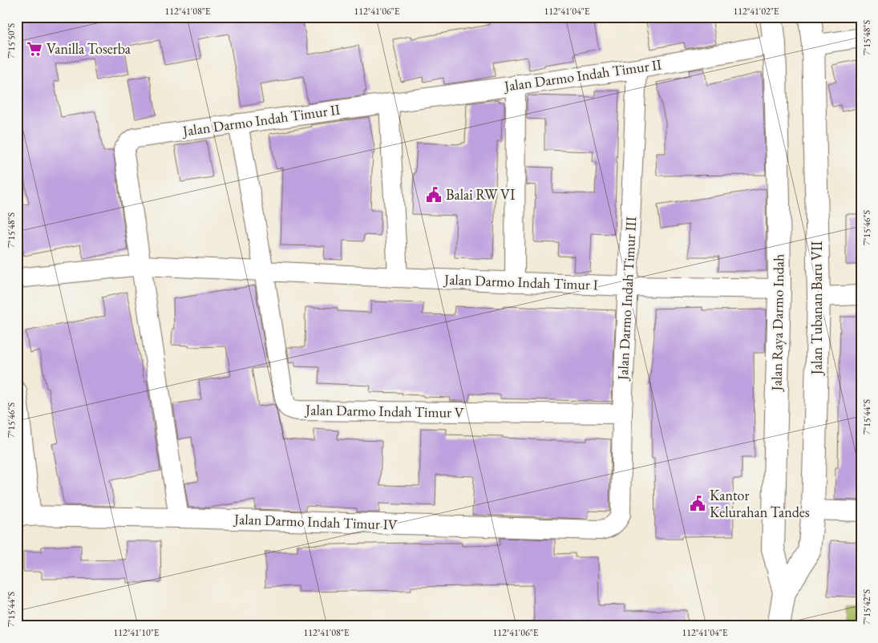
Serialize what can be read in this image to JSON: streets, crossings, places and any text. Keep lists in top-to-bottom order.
{
  "streets": {
    "street": [
      "Jalan Darmo Indah Timur II",
      "Jalan Darmo Indah Timur I",
      "Jalan Darmo Indah Timur III",
      "Jalan Tubanan Baru VII",
      "Jalan Raya Darmo Indah",
      "Jalan Darmo Indah Timur V",
      "Jalan Darmo Indah Timur IV"
    ]
  },
  "crossings": [
    ["Jalan Darmo Indah Timur II", "Jalan Darmo Indah Timur I"],
    ["Jalan Darmo Indah Timur II", "Jalan Darmo Indah Timur III"],
    ["Jalan Darmo Indah Timur II", "Jalan Raya Darmo Indah"],
    ["Jalan Darmo Indah Timur II", "Jalan Darmo Indah Timur IV"],
    ["Jalan Darmo Indah Timur I", "Jalan Darmo Indah Timur III"],
    ["Jalan Darmo Indah Timur I", "Jalan Raya Darmo Indah"],
    ["Jalan Darmo Indah Timur I", "Jalan Darmo Indah Timur V"],
    ["Jalan Darmo Indah Timur III", "Jalan Darmo Indah Timur V"],
    ["Jalan Darmo Indah Timur III", "Jalan Darmo Indah Timur IV"],
    ["Jalan Tubanan Baru VII", "Jalan Raya Darmo Indah"]
  ],
  "places": {
    "supermarket": ["Vanilla Toserba"],
    "public building": ["Balai RW VI", "Kantor Kelurahan Tandes"]
  },
  "coordinates": [
    "112°41'08\"E",
    "112°41'06\"E",
    "112°41'04\"E",
    "112°41'02\"E",
    "7°15'48\"S",
    "7°15'50\"S",
    "7°15'46\"S",
    "7°15'44\"S",
    "7°15'42\"S",
    "112°41'10\"E"
  ]
}
